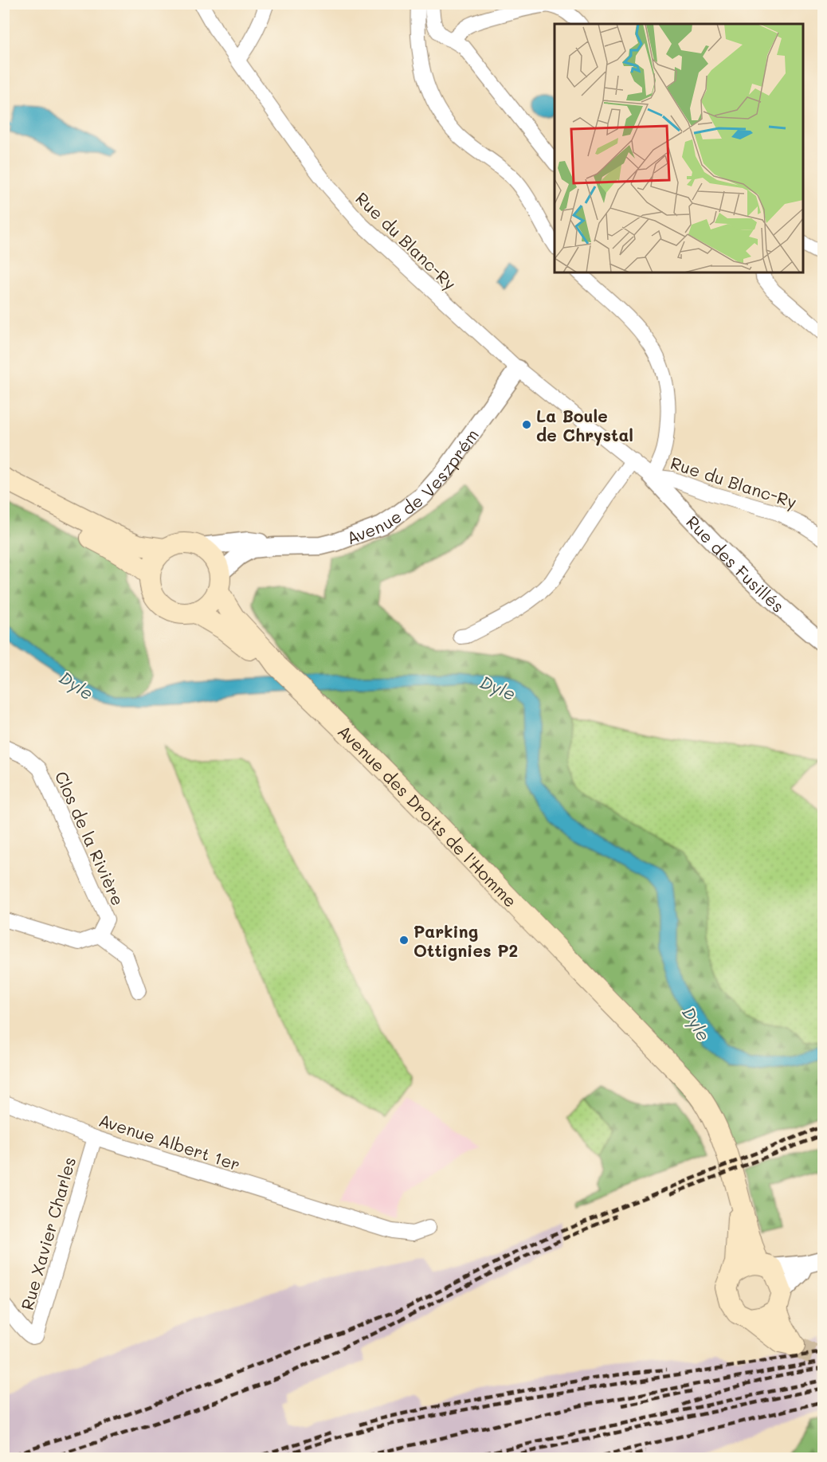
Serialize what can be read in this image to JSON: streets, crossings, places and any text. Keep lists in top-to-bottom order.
{
  "streets": {
    "main road": ["Avenue des Droits de l'Homme"],
    "street": [
      "Rue du Blanc-Ry",
      "Avenue de Veszprém",
      "Rue des Fusillés",
      "Clos de la Rivière",
      "Avenue Albert 1er",
      "Rue Xavier Charles"
    ]
  },
  "crossings": [
    ["Rue du Blanc-Ry", "Avenue de Veszprém"],
    ["Rue du Blanc-Ry", "Rue des Fusillés"],
    ["Avenue Albert 1er", "Rue Xavier Charles"]
  ],
  "water": ["Dyle"],
  "places": ["La Boule de Chrystal", "Parking Ottignies P2"]
}
